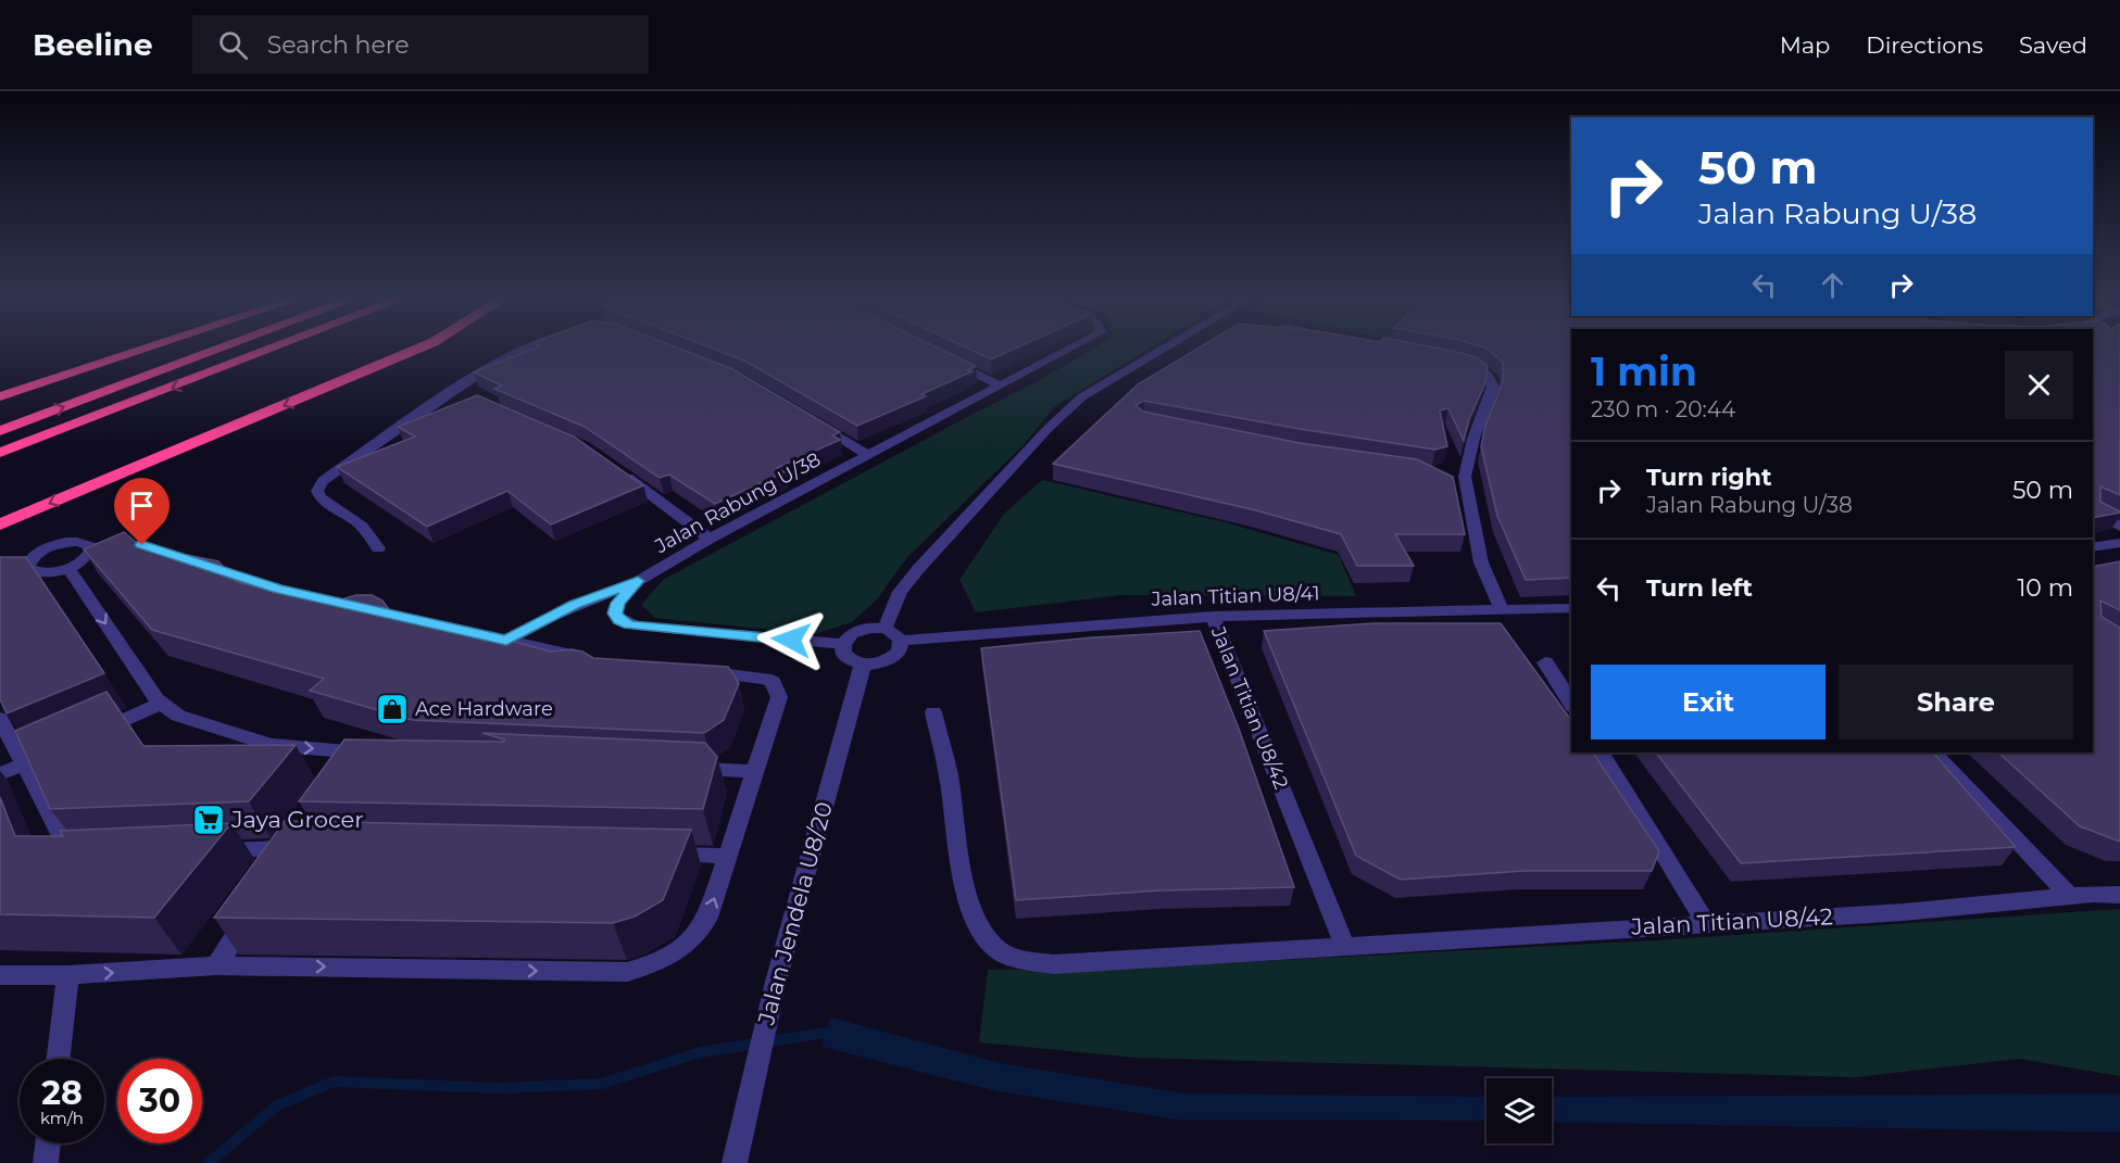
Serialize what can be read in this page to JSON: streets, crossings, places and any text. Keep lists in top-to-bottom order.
{
  "streets": {
    "street": [
      "Jalan Rabung U/38",
      "Jalan Titian U8/41",
      "Jalan Titian U8/42",
      "Jalan Jendela U8/20"
    ]
  },
  "crossings": [
    ["Jalan Rabung U/38", "Jalan Titian U8/41"],
    ["Jalan Rabung U/38", "Jalan Jendela U8/20"],
    ["Jalan Titian U8/41", "Jalan Titian U8/42"],
    ["Jalan Titian U8/41", "Jalan Jendela U8/20"]
  ],
  "places": {
    "shop": ["Ace Hardware"],
    "supermarket": ["Jaya Grocer"]
  },
  "page": {
    "header": "Beeline",
    "search": "Search here",
    "nav": ["Map", "Directions", "Saved"],
    "turn": ["50 m", "Jalan Rabung U/38"],
    "heading": ["1 min", "230 m · 20:44"],
    "list": [
      {
        "name": "Turn right",
        "note": "Jalan Rabung U/38",
        "value": "50 m"
      },
      {
        "name": "Turn left",
        "value": "10 m"
      }
    ],
    "buttons": ["Exit", "Share"],
    "speed": "28 km/h",
    "limit": "30"
  }
}
